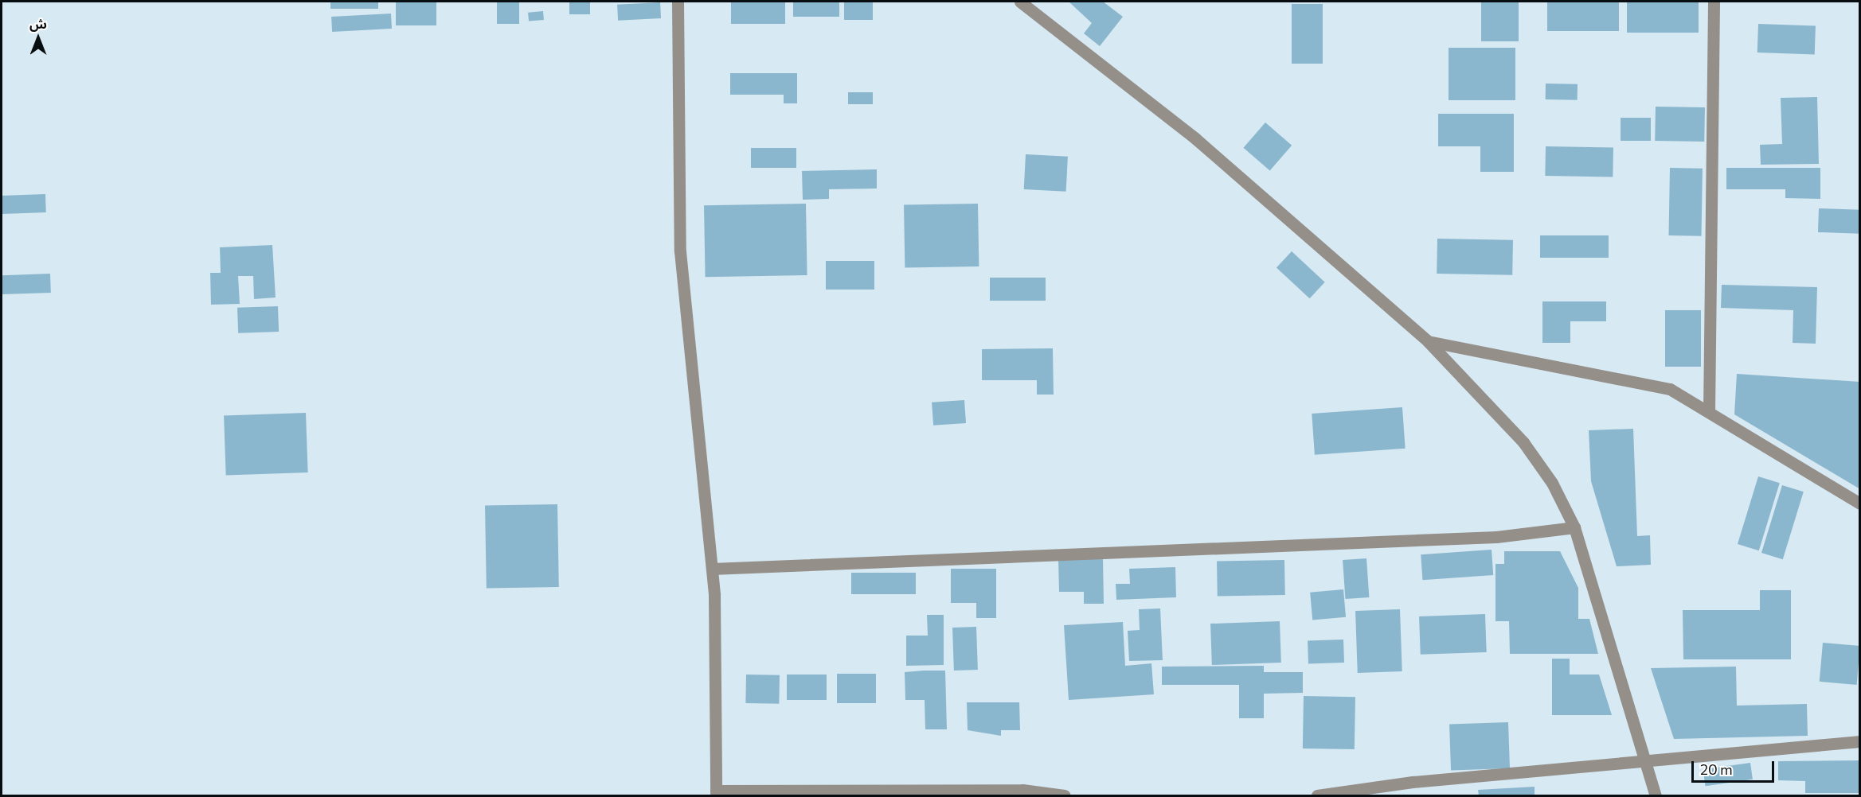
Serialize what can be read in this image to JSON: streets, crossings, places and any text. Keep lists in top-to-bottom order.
{
  "scale_bar": "20 m",
  "north": "top"
}
